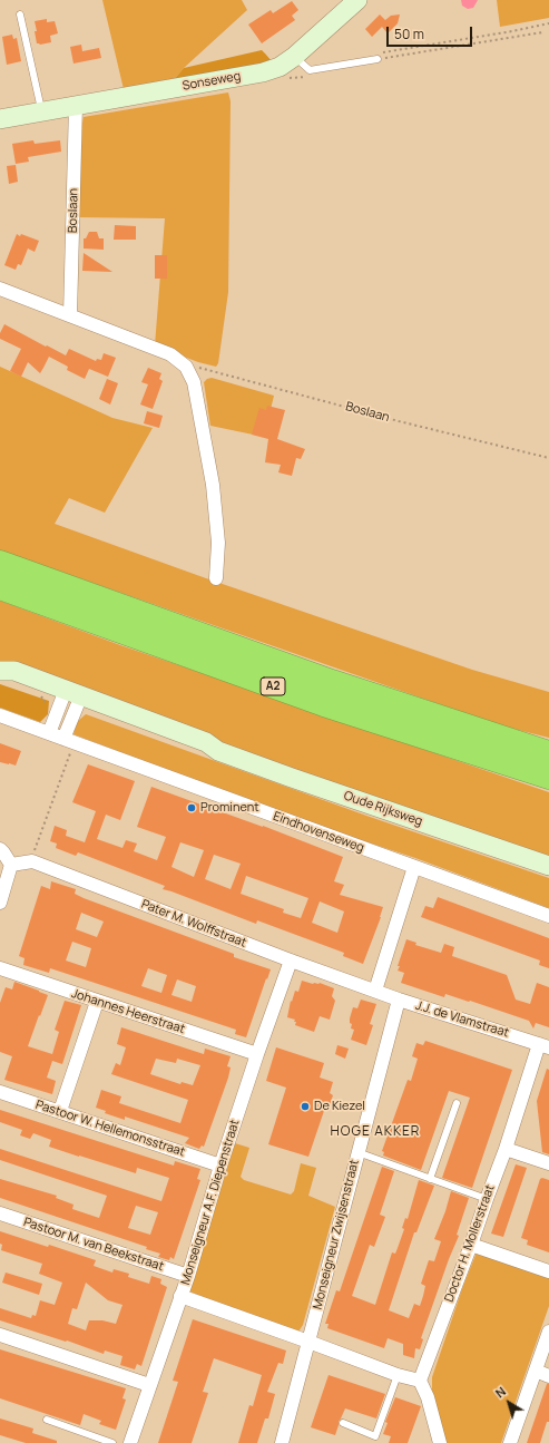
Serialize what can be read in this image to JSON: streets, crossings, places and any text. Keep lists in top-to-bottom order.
{
  "streets": {
    "highway": ["A2"],
    "main road": ["Sonseweg", "Oude Rijksweg"],
    "street": [
      "Boslaan",
      "Eindhovenseweg",
      "Pater M. Wolffstraat",
      "Johannes Heerstraat",
      "J.J. de Vlamstraat",
      "Pastoor W. Hellemonsstraat",
      "Monseigneur A.F. Diepenstraat",
      "Monseigneur Zwijsenstraat",
      "Doctor H. Mollerstraat",
      "Pastoor M. van Beekstraat"
    ]
  },
  "crossings": [
    ["Sonseweg", "Boslaan"],
    ["Pater M. Wolffstraat", "J.J. de Vlamstraat"],
    ["Pater M. Wolffstraat", "Monseigneur A.F. Diepenstraat"],
    ["Johannes Heerstraat", "Monseigneur A.F. Diepenstraat"],
    ["J.J. de Vlamstraat", "Monseigneur Zwijsenstraat"],
    ["J.J. de Vlamstraat", "Doctor H. Mollerstraat"],
    ["Pastoor W. Hellemonsstraat", "Monseigneur A.F. Diepenstraat"],
    ["Monseigneur A.F. Diepenstraat", "Pastoor M. van Beekstraat"]
  ],
  "districts": ["HOGE AKKER"],
  "places": ["Prominent", "De Kiezel"],
  "scale_bar": "50 m",
  "north": "top left"
}
